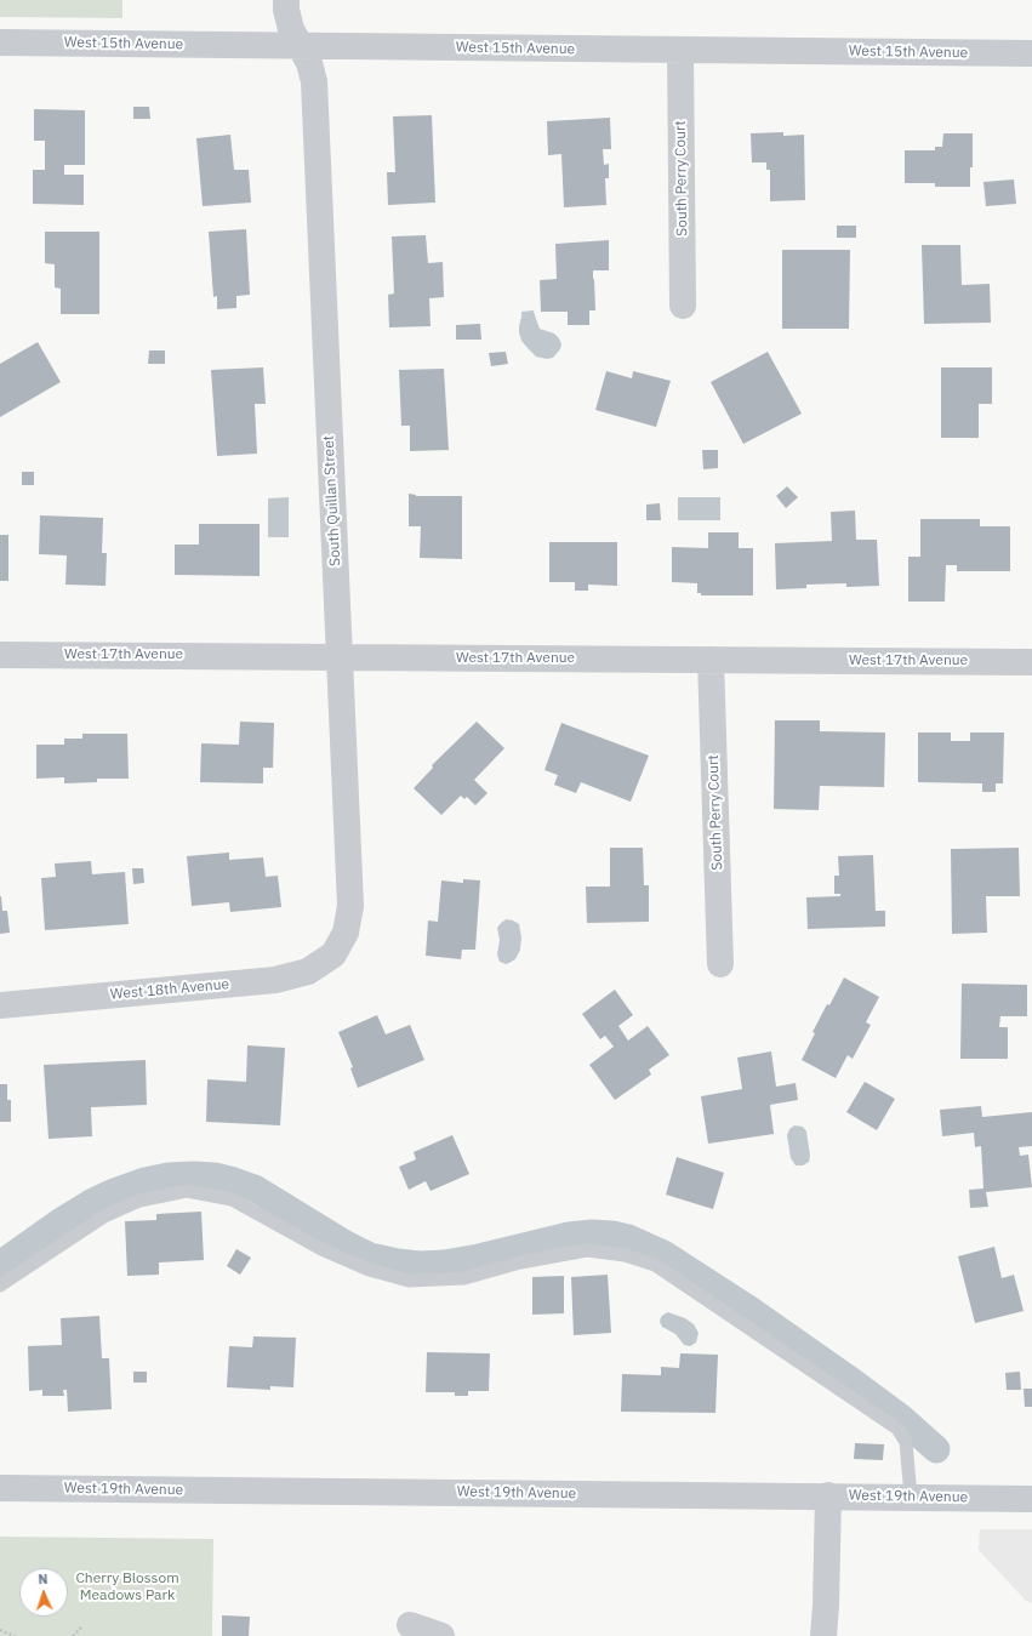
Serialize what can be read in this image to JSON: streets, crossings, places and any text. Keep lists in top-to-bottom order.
{
  "streets": {
    "street": [
      "West 15th Avenue",
      "South Perry Court",
      "South Quillan Street",
      "West 17th Avenue",
      "West 18th Avenue",
      "West 19th Avenue"
    ]
  },
  "crossings": [
    ["West 15th Avenue", "South Perry Court"],
    ["West 15th Avenue", "South Quillan Street"],
    ["South Perry Court", "West 17th Avenue"],
    ["South Quillan Street", "West 17th Avenue"],
    ["South Quillan Street", "West 18th Avenue"]
  ],
  "parks": ["Cherry Blossom Meadows Park"],
  "north": "top"
}
